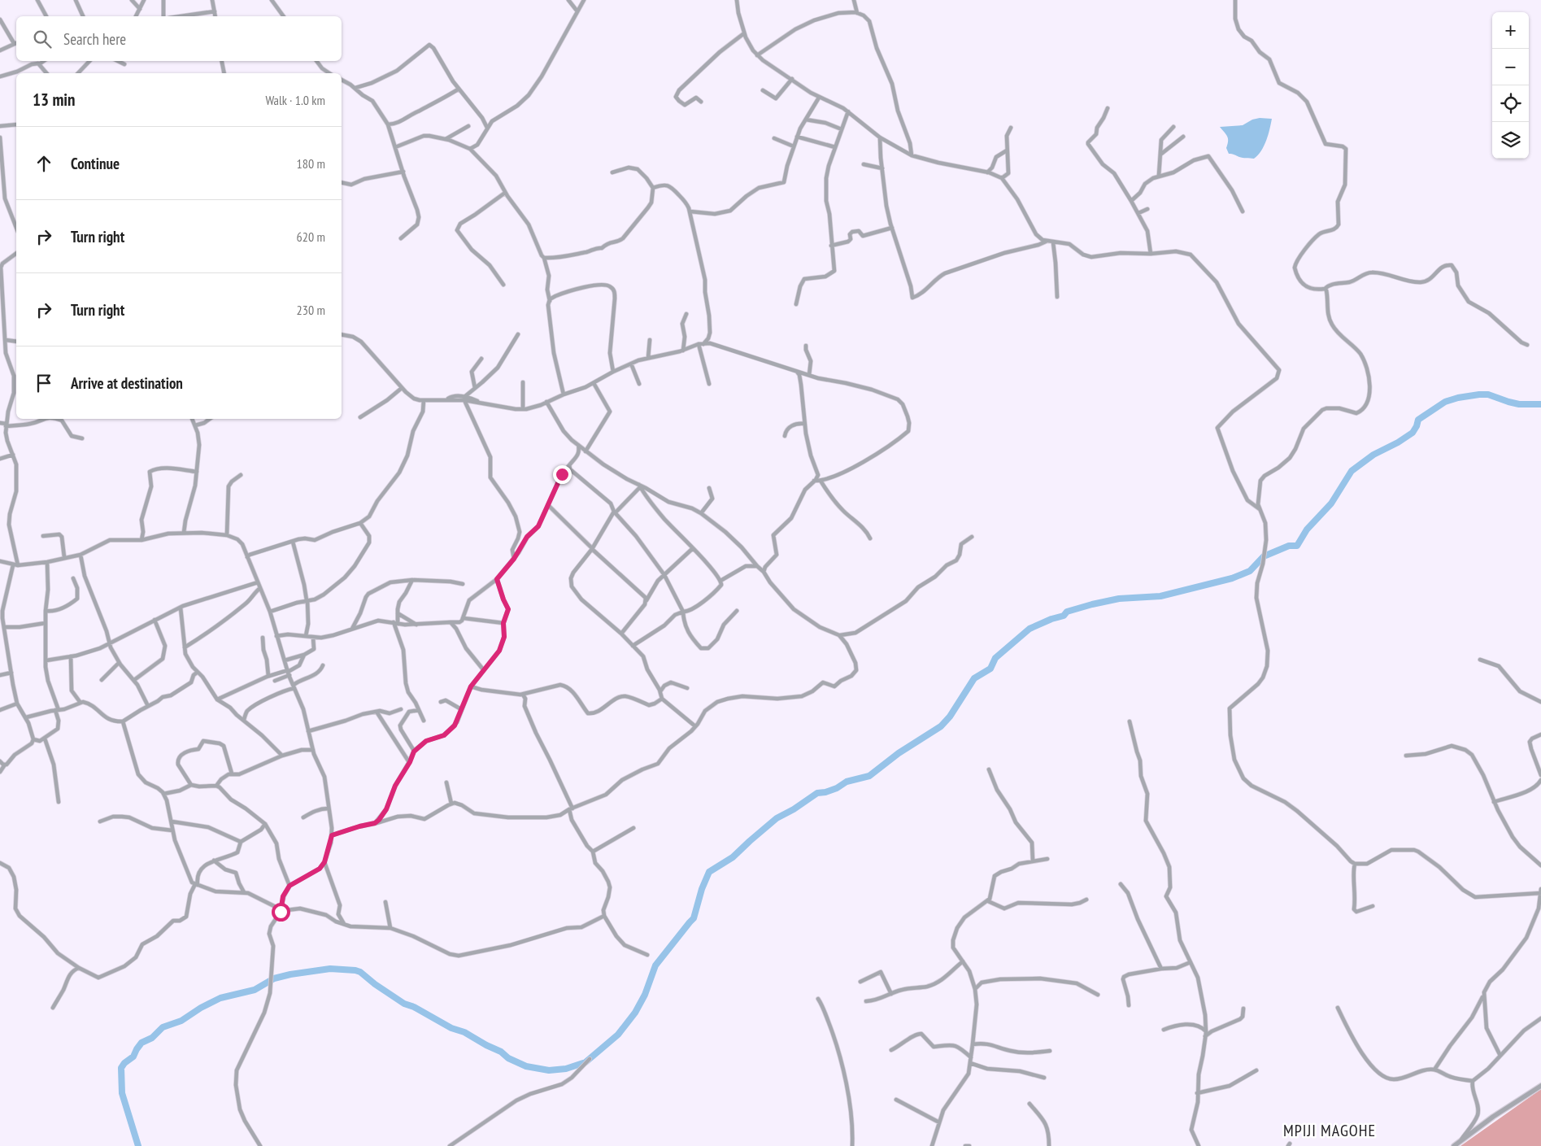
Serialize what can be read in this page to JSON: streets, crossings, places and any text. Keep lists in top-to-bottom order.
{
  "districts": ["MPIJI MAGOHE"],
  "page": {
    "map_buttons": ["+", "−"],
    "search": "Search here",
    "heading": ["13 min", "Walk · 1.0 km"],
    "list": [
      ["Continue", "180 m"],
      ["Turn right", "620 m"],
      ["Turn right", "230 m"],
      "Arrive at destination"
    ]
  }
}
